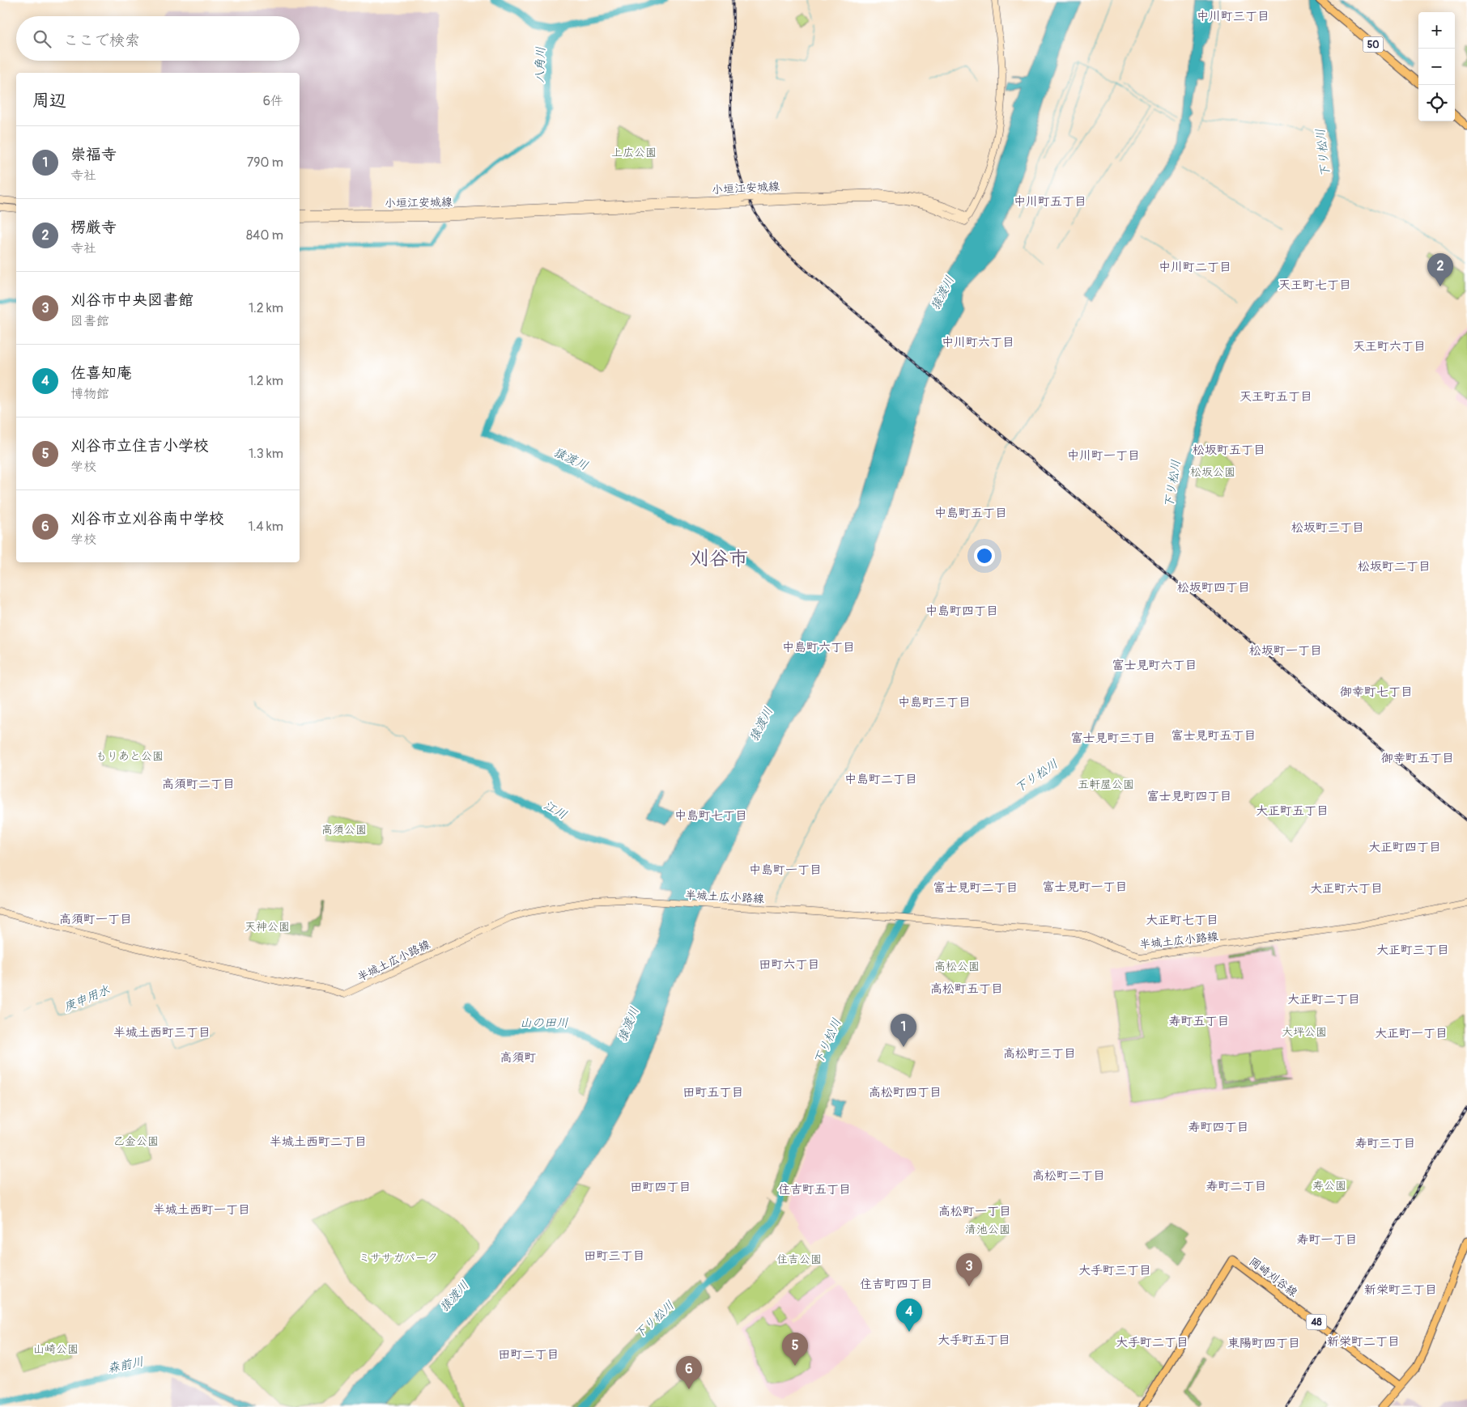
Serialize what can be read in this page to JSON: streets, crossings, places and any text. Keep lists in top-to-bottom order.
{
  "streets": {
    "main road": [
      "50",
      "小垣江安城線",
      "半城土広小路線",
      "岡崎刈谷線",
      "48"
    ]
  },
  "districts": [
    "中川町三丁目",
    "中川町五丁目",
    "中川町二丁目",
    "天王町七丁目",
    "中川町六丁目",
    "天王町六丁目",
    "天王町五丁目",
    "松坂町五丁目",
    "中川町一丁目",
    "中島町五丁目",
    "松坂町三丁目",
    "刈谷市",
    "松坂町二丁目",
    "松坂町四丁目",
    "中島町四丁目",
    "中島町六丁目",
    "松坂町一丁目",
    "富士見町六丁目",
    "御幸町七丁目",
    "中島町三丁目",
    "富士見町五丁目",
    "富士見町三丁目",
    "御幸町五丁目",
    "中島町二丁目",
    "高須町二丁目",
    "富士見町四丁目",
    "大正町五丁目",
    "中島町七丁目",
    "大正町四丁目",
    "中島町一丁目",
    "富士見町一丁目",
    "富士見町二丁目",
    "大正町六丁目",
    "高須町一丁目",
    "大正町七丁目",
    "大正町三丁目",
    "田町六丁目",
    "高松町五丁目",
    "大正町二丁目",
    "寿町五丁目",
    "半城土西町三丁目",
    "大正町一丁目",
    "高松町三丁目",
    "高須町",
    "田町五丁目",
    "高松町四丁目",
    "寿町四丁目",
    "半城土西町二丁目",
    "寿町三丁目",
    "高松町二丁目",
    "寿町二丁目",
    "田町四丁目",
    "住吉町五丁目",
    "半城土西町一丁目",
    "高松町一丁目",
    "寿町一丁目",
    "田町三丁目",
    "大手町三丁目",
    "住吉町四丁目",
    "新栄町三丁目",
    "大手町五丁目",
    "新栄町二丁目",
    "大手町二丁目",
    "東陽町四丁目",
    "田町二丁目"
  ],
  "water": [
    "八角川",
    "下り松川",
    "猿渡川",
    "江川",
    "庚申用水",
    "山の田川",
    "森前川"
  ],
  "parks": [
    "上広公園",
    "松坂公園",
    "もりあと公園",
    "五軒屋公園",
    "高須公園",
    "天神公園",
    "高松公園",
    "大坪公園",
    "乙金公園",
    "寿公園",
    "清池公園",
    "ミササガパーク",
    "住吉公園",
    "山崎公園"
  ],
  "page": {
    "map_buttons": ["+", "−"],
    "search": "ここで検索",
    "heading": ["周辺", "6件"],
    "list": [
      {
        "mark": "1",
        "name": "崇福寺",
        "note": "寺社",
        "value": "790 m"
      },
      {
        "mark": "2",
        "name": "楞厳寺",
        "note": "寺社",
        "value": "840 m"
      },
      {
        "mark": "3",
        "name": "刈谷市中央図書館",
        "note": "図書館",
        "value": "1.2 km"
      },
      {
        "mark": "4",
        "name": "佐喜知庵",
        "note": "博物館",
        "value": "1.2 km"
      },
      {
        "mark": "5",
        "name": "刈谷市立住吉小学校",
        "note": "学校",
        "value": "1.3 km"
      },
      {
        "mark": "6",
        "name": "刈谷市立刈谷南中学校",
        "note": "学校",
        "value": "1.4 km"
      }
    ],
    "pins": [
      "2",
      "1",
      "3",
      "4",
      "5",
      "6"
    ]
  }
}
